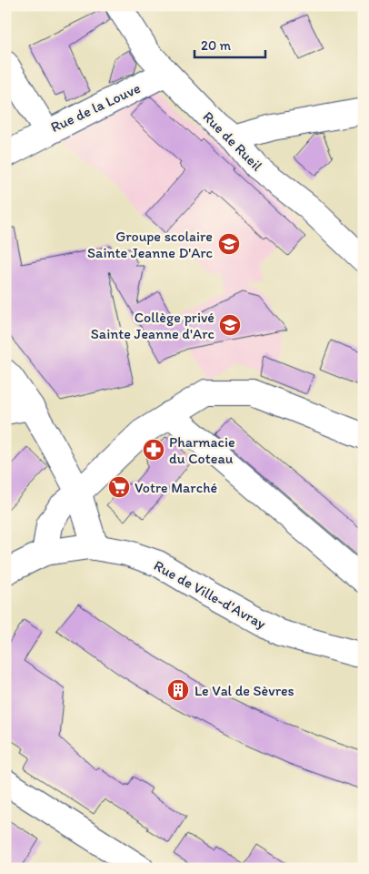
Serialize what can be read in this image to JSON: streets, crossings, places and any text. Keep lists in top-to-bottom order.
{
  "streets": {
    "street": ["Rue de la Louve", "Rue de Rueil", "Rue de Ville-d'Avray"]
  },
  "crossings": [
    ["Rue de la Louve", "Rue de Rueil"]
  ],
  "places": {
    "school or university": ["Groupe scolaire Sainte Jeanne D'Arc", "Collège privé Sainte Jeanne d'Arc"],
    "pharmacy": ["Pharmacie du Coteau"],
    "supermarket": ["Votre Marché"],
    "building": ["Le Val de Sèvres"]
  },
  "scale_bar": "20 m"
}
